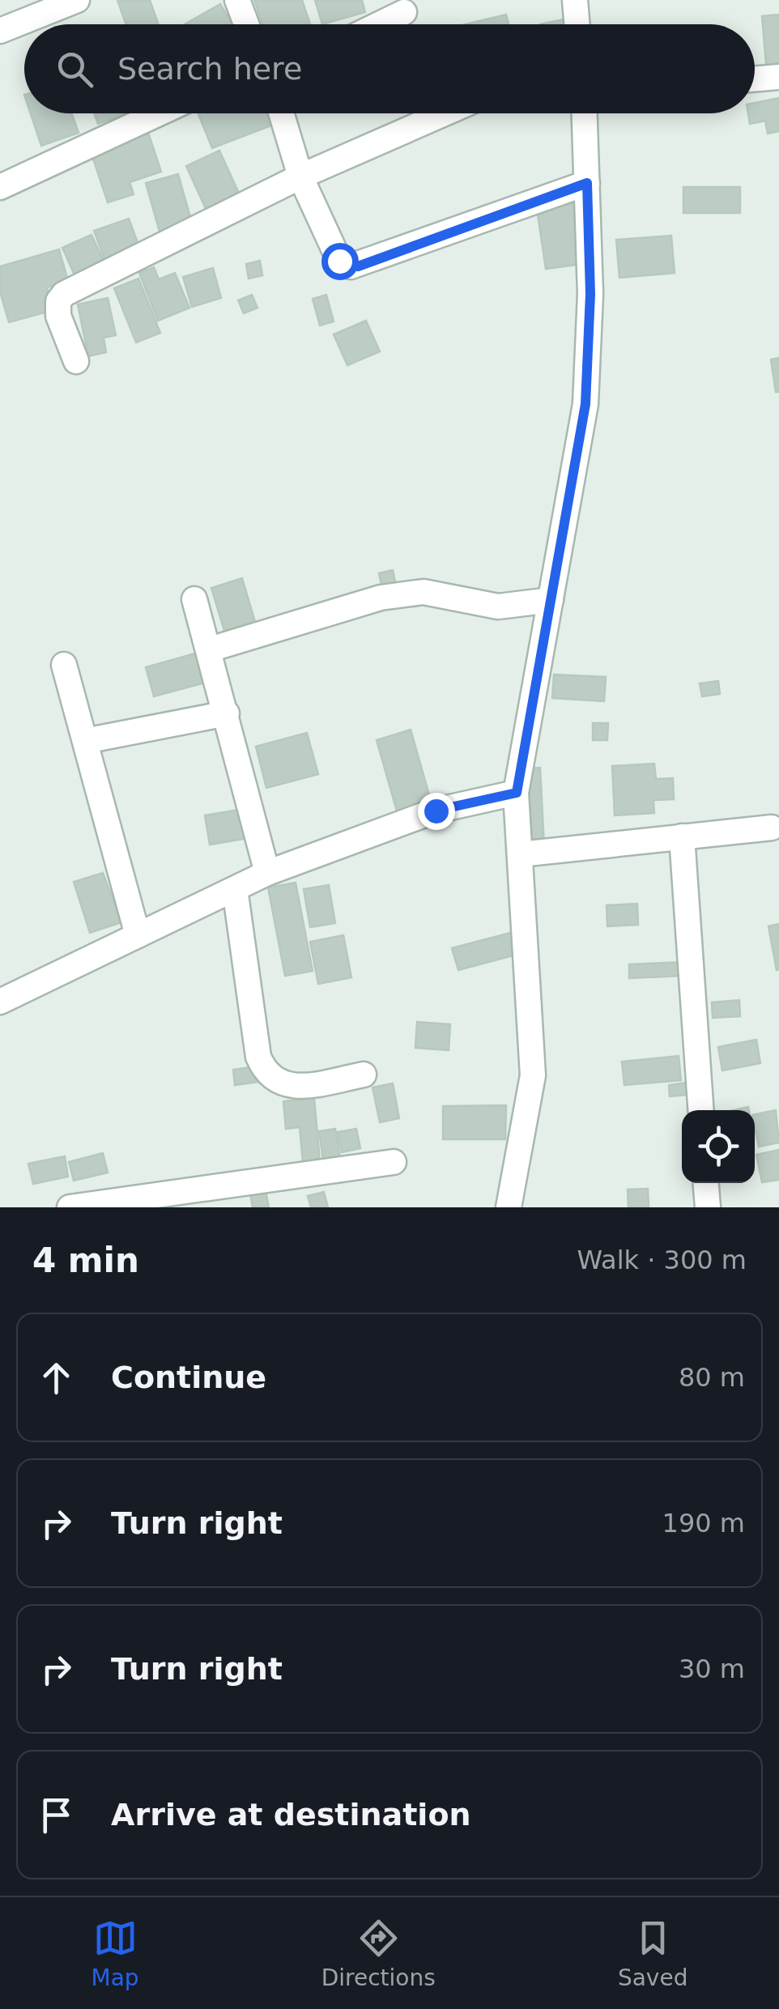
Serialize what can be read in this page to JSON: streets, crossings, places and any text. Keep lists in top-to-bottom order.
{
  "page": {
    "search": "Search here",
    "heading": ["4 min", "Walk · 300 m"],
    "list": [
      ["Continue", "80 m"],
      ["Turn right", "190 m"],
      ["Turn right", "30 m"],
      "Arrive at destination"
    ],
    "nav": ["Map", "Directions", "Saved"]
  }
}
